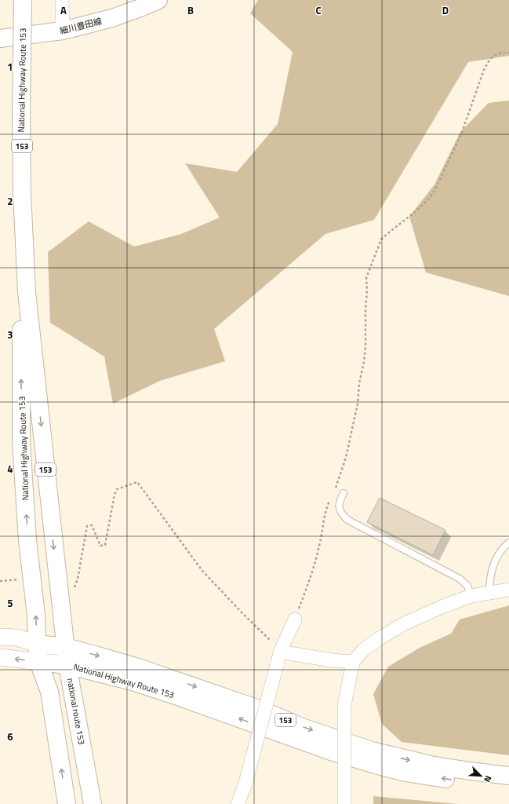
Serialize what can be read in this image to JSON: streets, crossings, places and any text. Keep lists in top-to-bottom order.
{
  "streets": {
    "main road": [
      "細川豊田線",
      "National Highway Route 153",
      "153",
      "national route 153"
    ]
  },
  "crossings": [
    ["National Highway Route 153", "153"],
    ["National Highway Route 153", "national route 153"],
    ["153", "national route 153"]
  ],
  "north": "bottom right",
  "grid": {
    "columns": [
      "A",
      "B",
      "C",
      "D"
    ],
    "rows": [
      "1",
      "2",
      "3",
      "4",
      "5",
      "6"
    ]
  }
}
